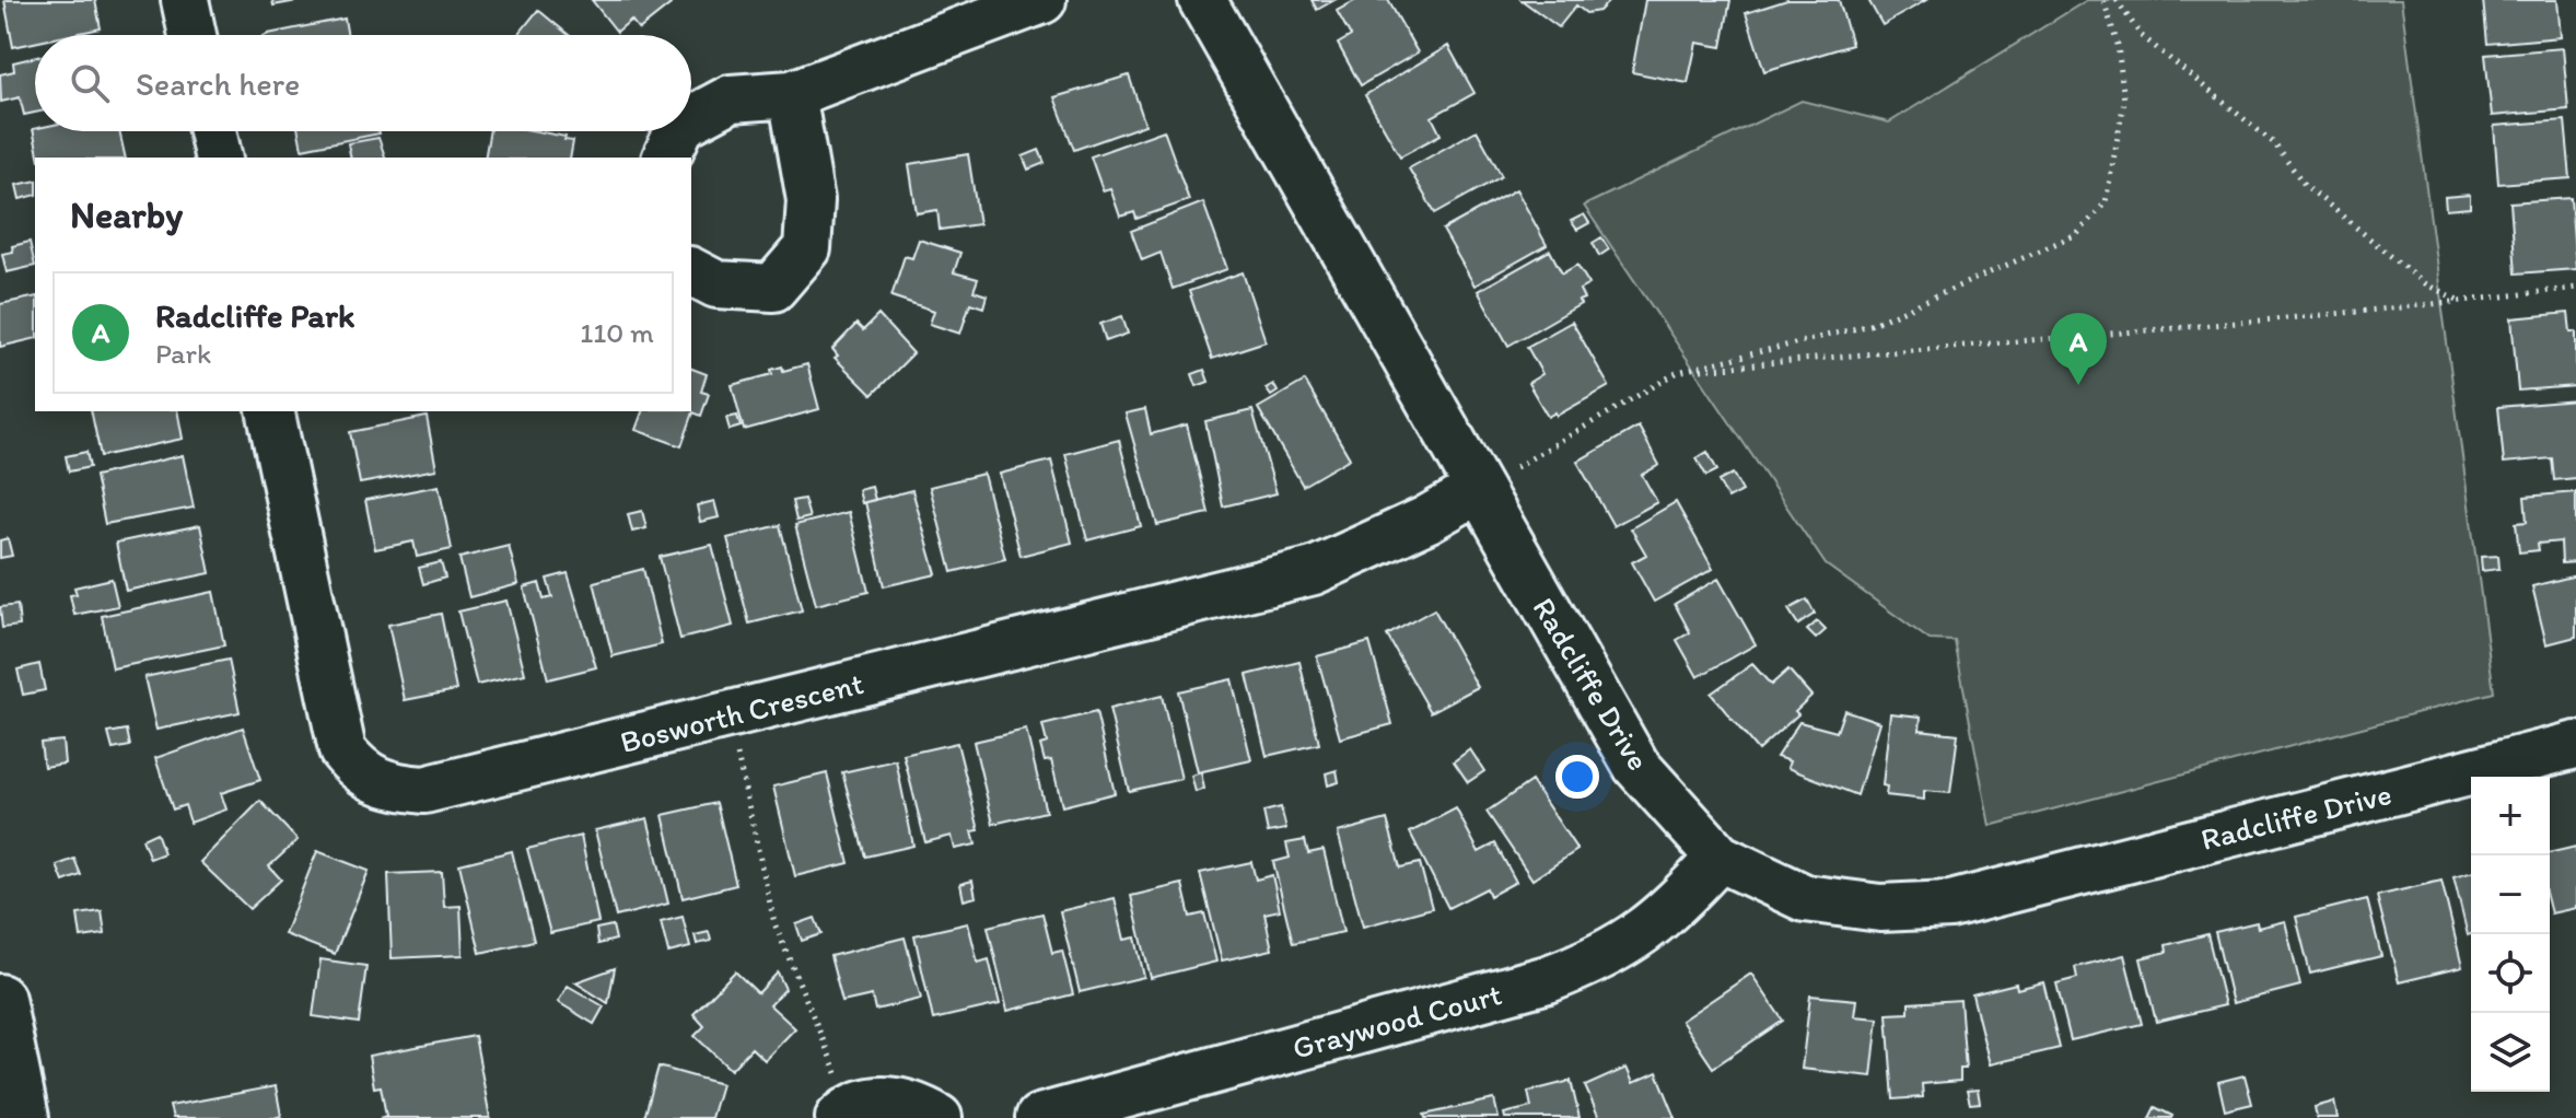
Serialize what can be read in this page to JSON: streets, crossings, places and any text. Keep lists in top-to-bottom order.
{
  "streets": {
    "street": ["Radcliffe Drive", "Bosworth Crescent", "Graywood Court"]
  },
  "crossings": [
    ["Radcliffe Drive", "Bosworth Crescent"],
    ["Radcliffe Drive", "Graywood Court"]
  ],
  "page": {
    "search": "Search here",
    "heading": "Nearby",
    "list": [
      {
        "mark": "A",
        "name": "Radcliffe Park",
        "note": "Park",
        "value": "110 m"
      }
    ],
    "pins": "A",
    "map_buttons": ["+", "−"]
  }
}
